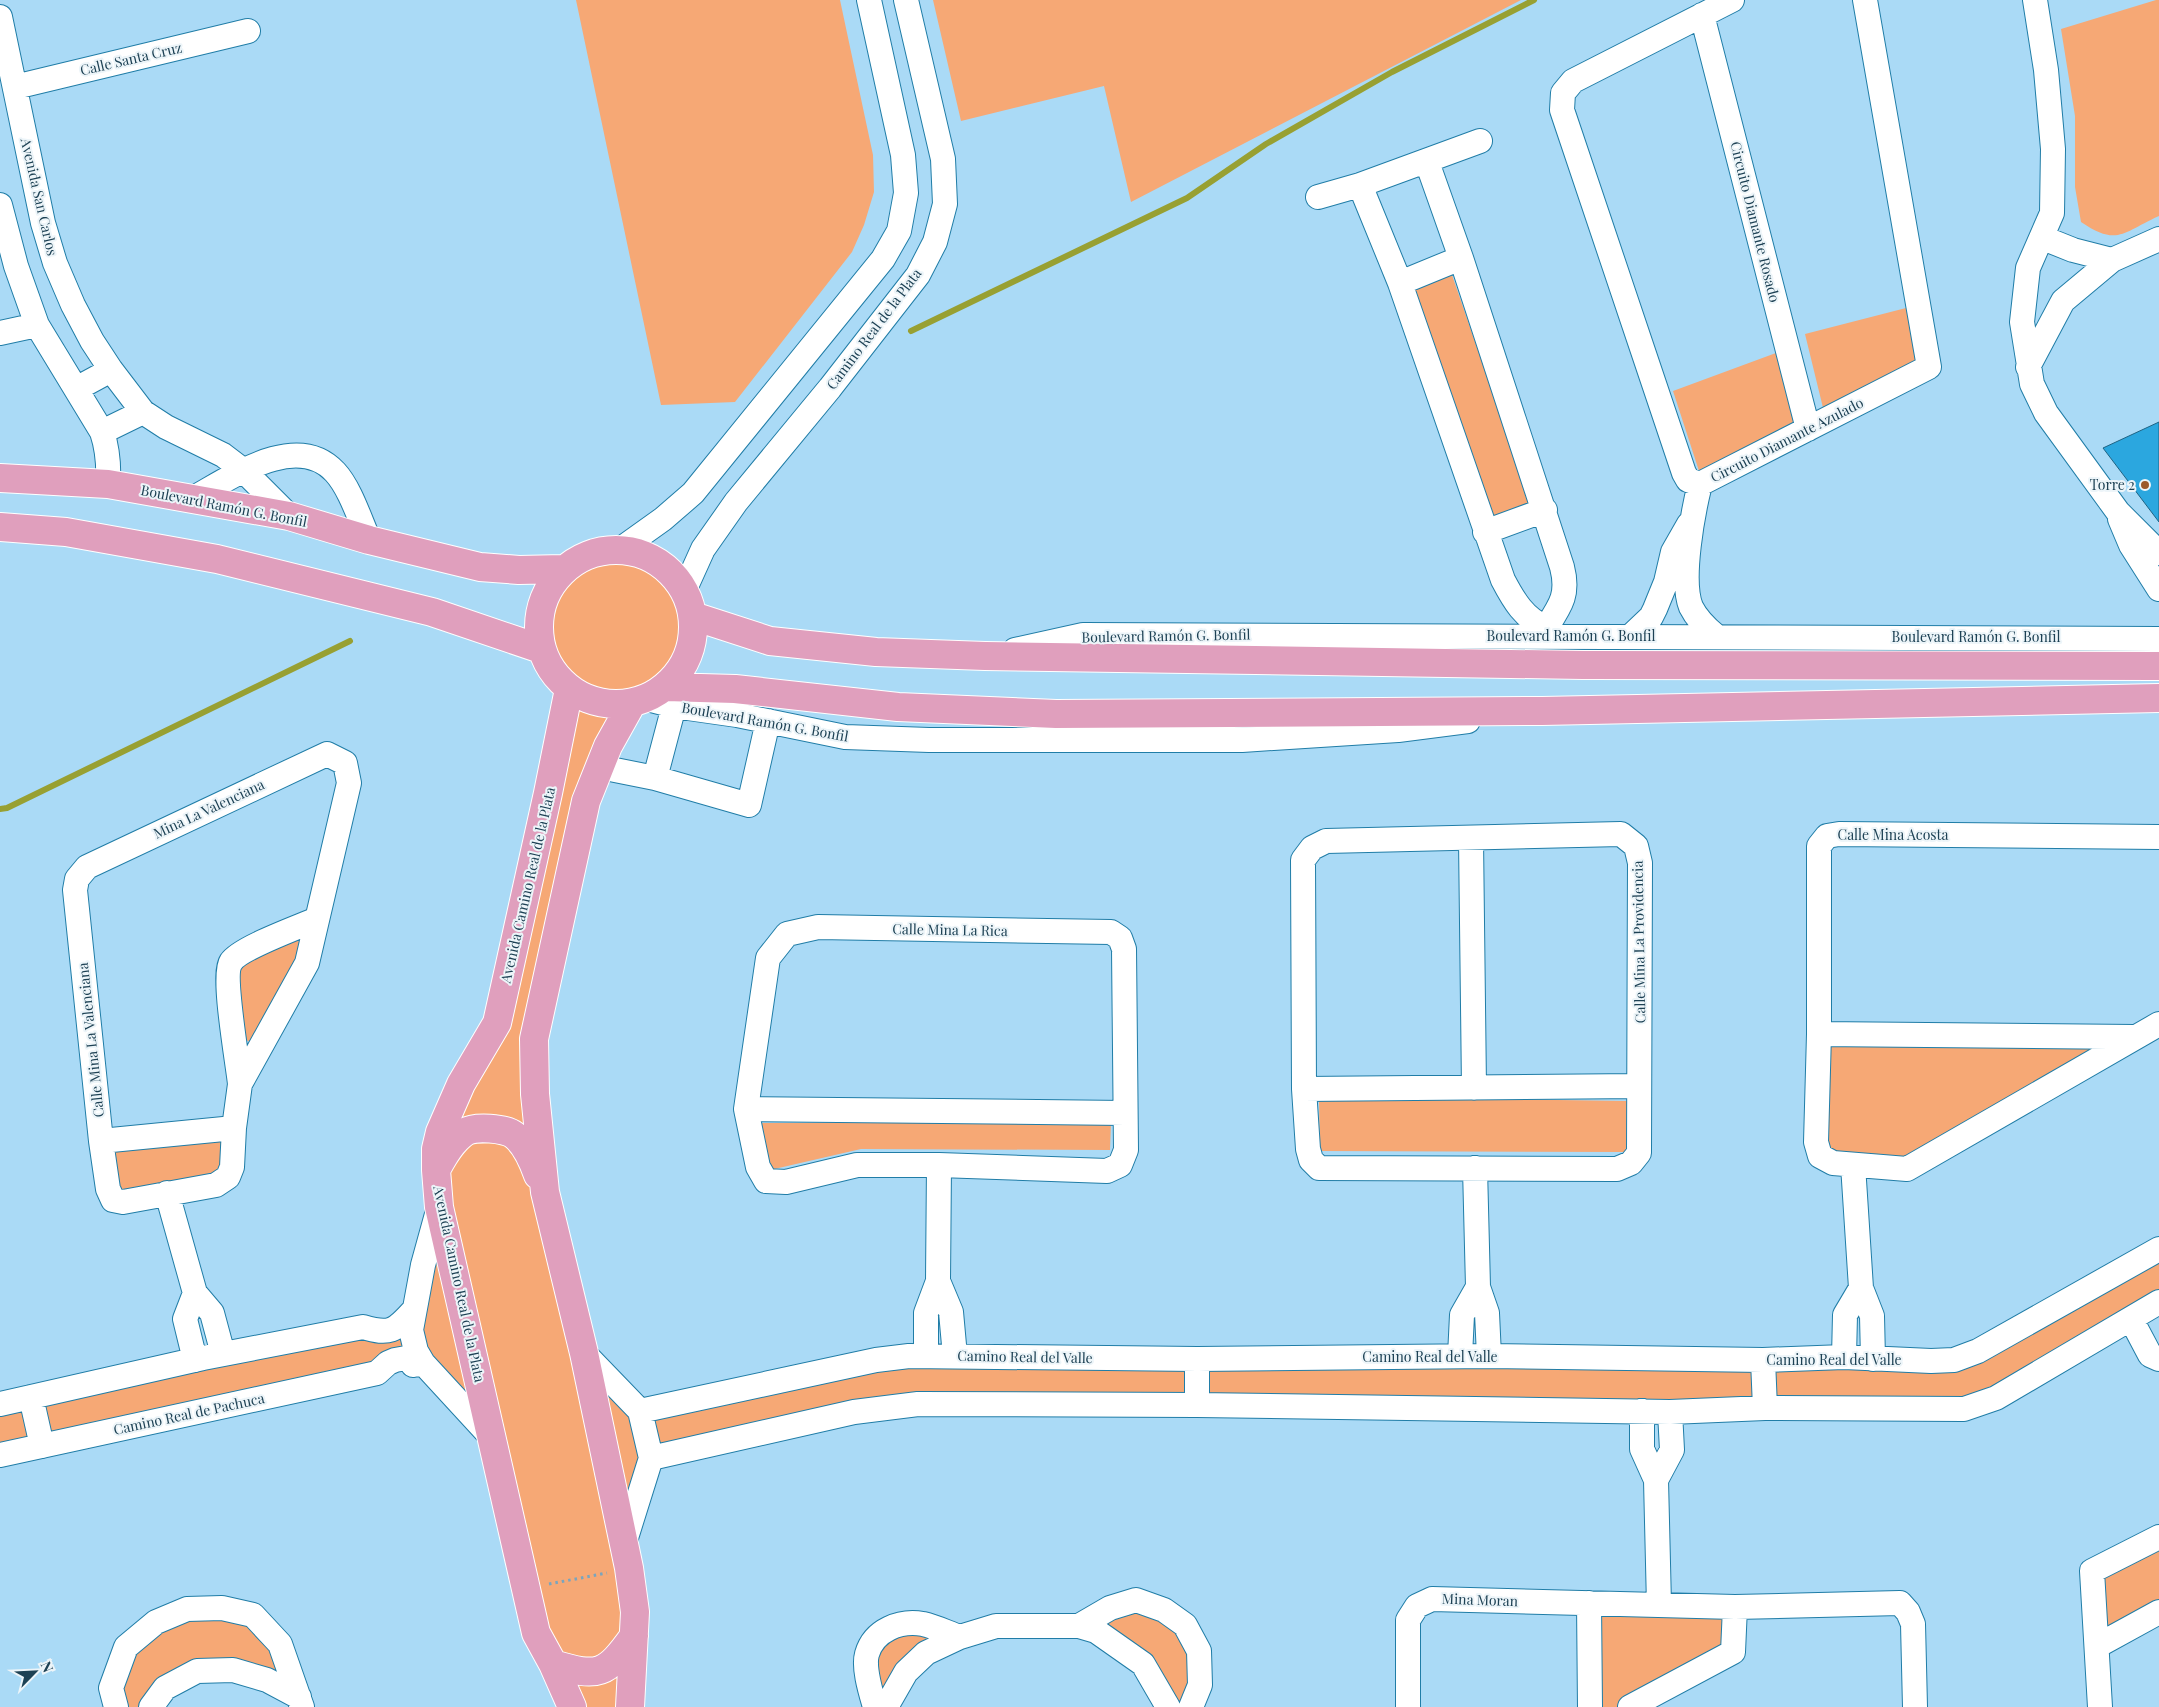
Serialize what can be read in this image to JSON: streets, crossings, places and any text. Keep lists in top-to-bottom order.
{
  "streets": {
    "main road": ["Boulevard Ramón G. Bonfil", "Avenida Camino Real de la Plata"],
    "street": [
      "Calle Santa Cruz",
      "Avenida San Carlos",
      "Circuito Diamante Rosado",
      "Camino Real de la Plata",
      "Circuito Diamante Azulado",
      "Mina La Valenciana",
      "Calle Mina Acosta",
      "Calle Mina La Rica",
      "Calle Mina La Providencia",
      "Calle Mina La Valenciana",
      "Camino Real del Valle",
      "Camino Real de Pachuca",
      "Mina Moran"
    ]
  },
  "crossings": [
    ["Calle Santa Cruz", "Avenida San Carlos"],
    ["Avenida San Carlos", "Boulevard Ramón G. Bonfil"],
    ["Circuito Diamante Rosado", "Circuito Diamante Azulado"],
    ["Camino Real de la Plata", "Boulevard Ramón G. Bonfil"],
    ["Camino Real de la Plata", "Avenida Camino Real de la Plata"],
    ["Boulevard Ramón G. Bonfil", "Avenida Camino Real de la Plata"],
    ["Mina La Valenciana", "Calle Mina La Valenciana"]
  ],
  "places": ["Torre 2"],
  "north": "top right"
}
